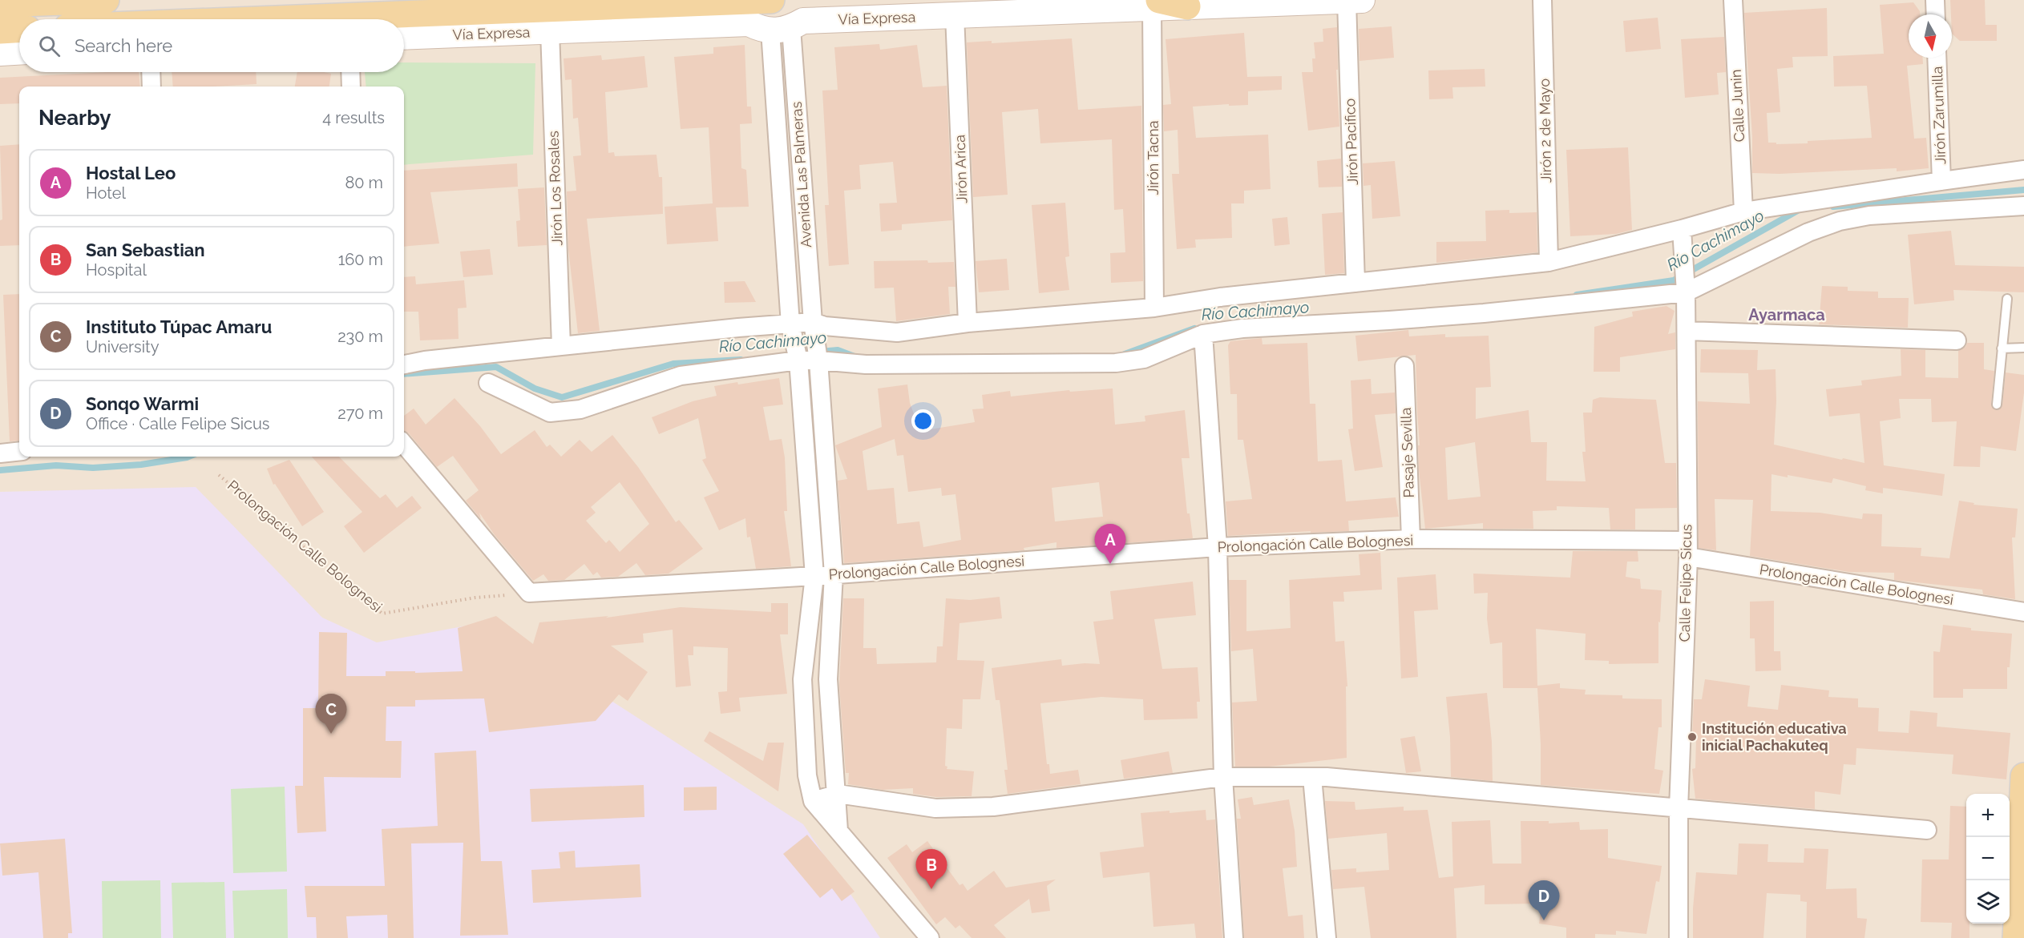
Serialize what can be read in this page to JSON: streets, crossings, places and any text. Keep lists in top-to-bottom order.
{
  "streets": {
    "main road": ["Vía Expresa"],
    "street": [
      "Calle Junin",
      "Jirón Zarumilla",
      "Jirón 2 de Mayo",
      "Jirón Pacifico",
      "Jirón Tacna",
      "Jirón Arica",
      "Avenida Las Palmeras",
      "Jirón Los Rosales",
      "Pasaje Sevilla",
      "Prolongación Calle Bolognesi",
      "Calle Felipe Sicus"
    ]
  },
  "crossings": [
    ["Vía Expresa", "Jirón Tacna"],
    ["Vía Expresa", "Jirón Arica"],
    ["Vía Expresa", "Avenida Las Palmeras"],
    ["Vía Expresa", "Jirón Los Rosales"],
    ["Avenida Las Palmeras", "Prolongación Calle Bolognesi"],
    ["Pasaje Sevilla", "Prolongación Calle Bolognesi"],
    ["Prolongación Calle Bolognesi", "Calle Felipe Sicus"]
  ],
  "districts": ["Ayarmaca"],
  "water": ["Río Cachimayo"],
  "places": ["Institución educativa inicial Pachakuteq"],
  "north": "bottom",
  "page": {
    "search": "Search here",
    "heading": ["Nearby", "4 results"],
    "list": [
      {
        "mark": "A",
        "name": "Hostal Leo",
        "note": "Hotel",
        "value": "80 m"
      },
      {
        "mark": "B",
        "name": "San Sebastian",
        "note": "Hospital",
        "value": "160 m"
      },
      {
        "mark": "C",
        "name": "Instituto Túpac Amaru",
        "note": "University",
        "value": "230 m"
      },
      {
        "mark": "D",
        "name": "Sonqo Warmi",
        "note": "Office · Calle Felipe Sicus",
        "value": "270 m"
      }
    ],
    "pins": [
      "A",
      "C",
      "B",
      "D"
    ],
    "map_buttons": ["+", "−"]
  }
}
